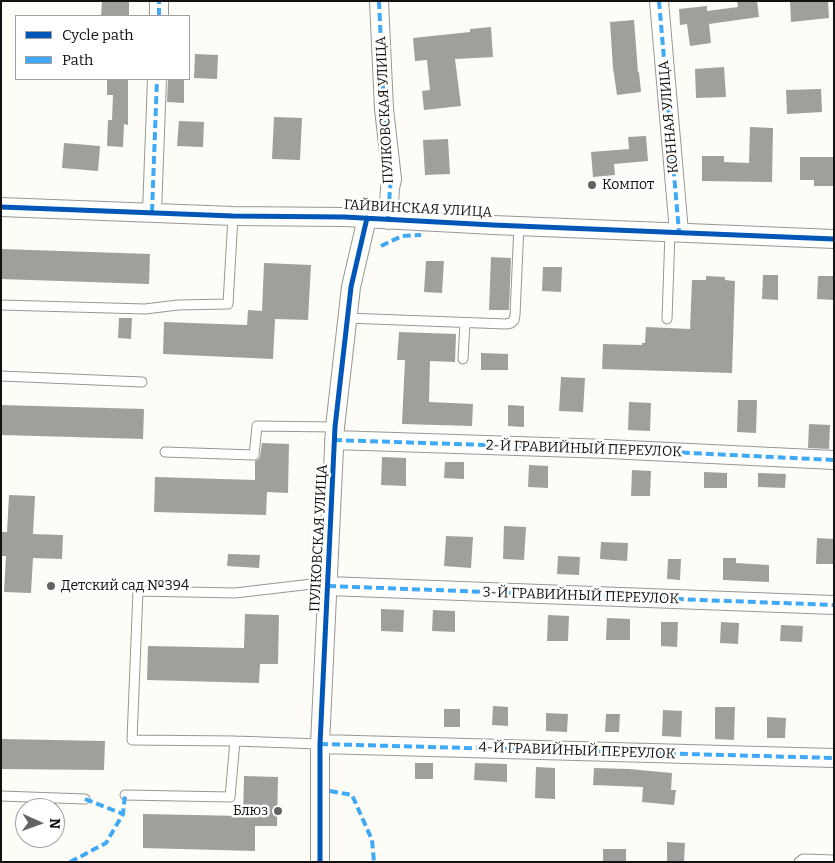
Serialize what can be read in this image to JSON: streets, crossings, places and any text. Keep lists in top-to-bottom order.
{
  "streets": {
    "street": [
      "ПУЛКОВСКАЯ УЛИЦА",
      "КОННАЯ УЛИЦА",
      "ГАЙВИНСКАЯ УЛИЦА",
      "2-Й ГРАВИЙНЫЙ ПЕРЕУЛОК",
      "3-Й ГРАВИЙНЫЙ ПЕРЕУЛОК",
      "4-Й ГРАВИЙНЫЙ ПЕРЕУЛОК"
    ]
  },
  "crossings": [
    ["ПУЛКОВСКАЯ УЛИЦА", "ГАЙВИНСКАЯ УЛИЦА"],
    ["ПУЛКОВСКАЯ УЛИЦА", "2-Й ГРАВИЙНЫЙ ПЕРЕУЛОК"],
    ["ПУЛКОВСКАЯ УЛИЦА", "3-Й ГРАВИЙНЫЙ ПЕРЕУЛОК"],
    ["ПУЛКОВСКАЯ УЛИЦА", "4-Й ГРАВИЙНЫЙ ПЕРЕУЛОК"],
    ["КОННАЯ УЛИЦА", "ГАЙВИНСКАЯ УЛИЦА"]
  ],
  "places": ["Компот", "Детский сад №394", "Блюз"],
  "legend": ["Cycle path", "Path"],
  "north": "right"
}
